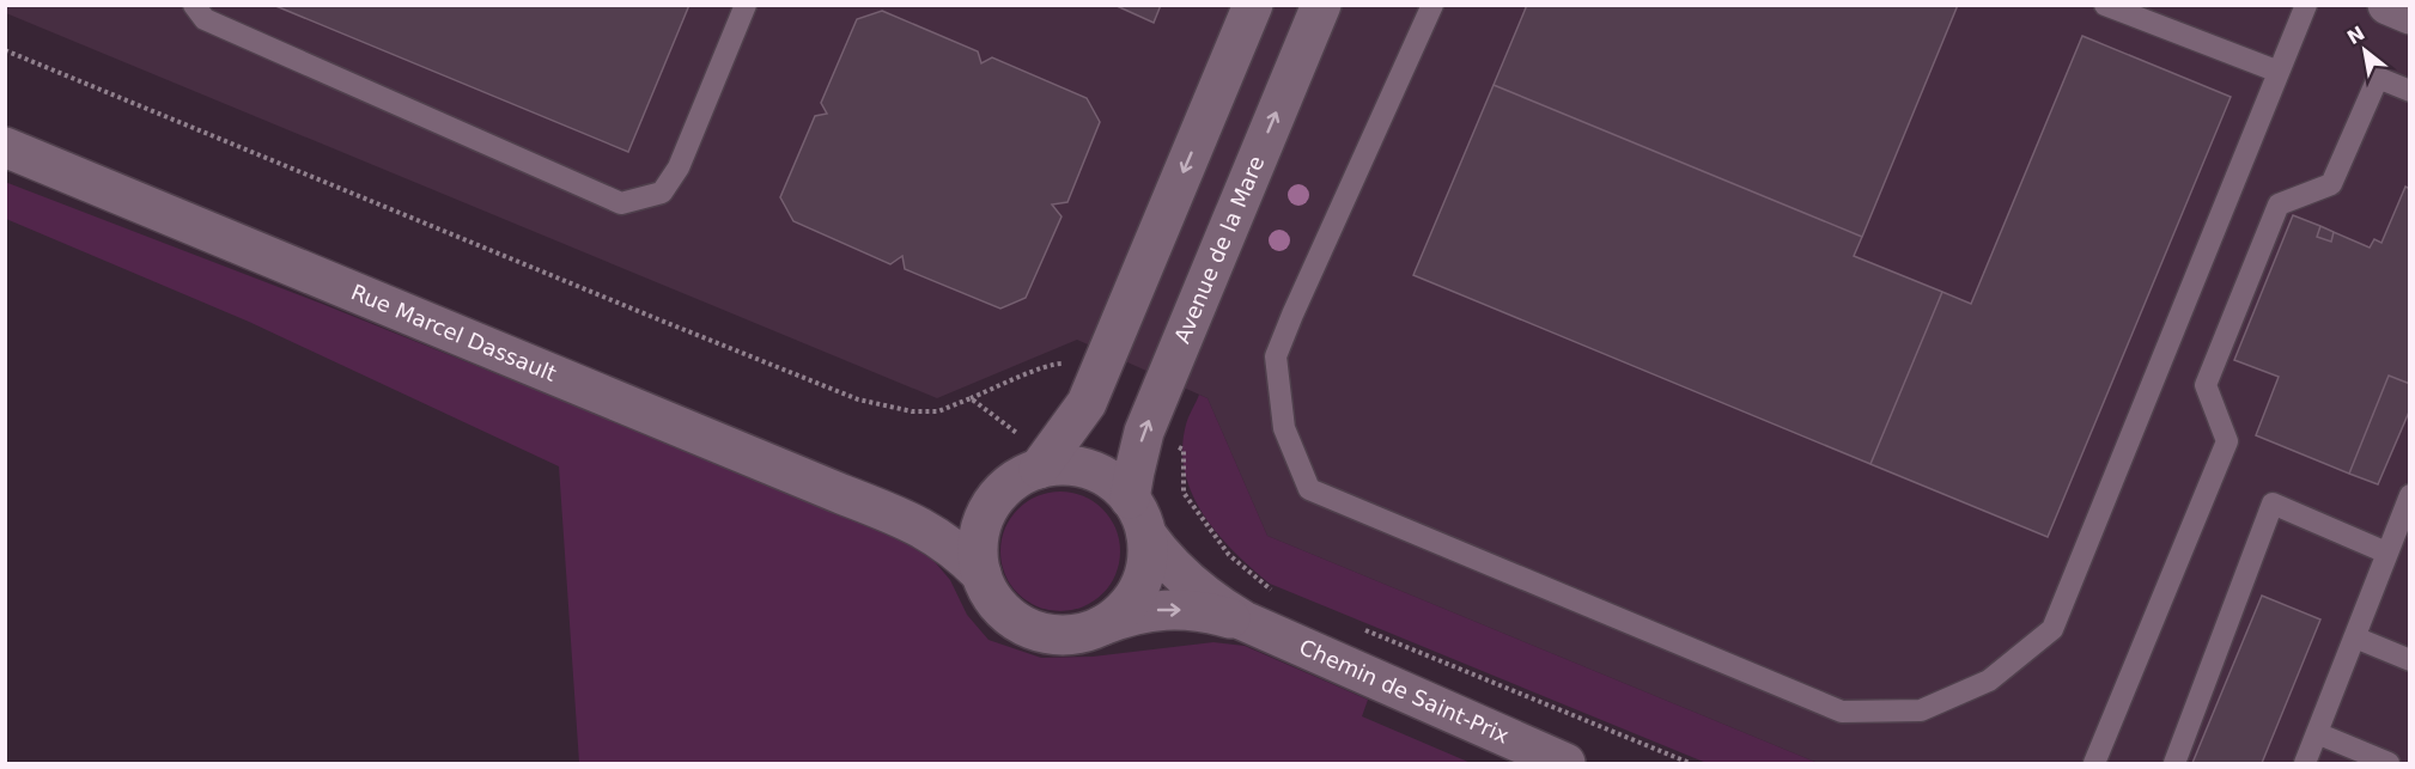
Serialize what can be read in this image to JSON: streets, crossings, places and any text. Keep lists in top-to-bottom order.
{
  "streets": {
    "street": ["Avenue de la Mare", "Rue Marcel Dassault", "Chemin de Saint-Prix"]
  },
  "crossings": [
    ["Avenue de la Mare", "Rue Marcel Dassault"],
    ["Avenue de la Mare", "Chemin de Saint-Prix"],
    ["Rue Marcel Dassault", "Chemin de Saint-Prix"]
  ],
  "north": "top left"
}
